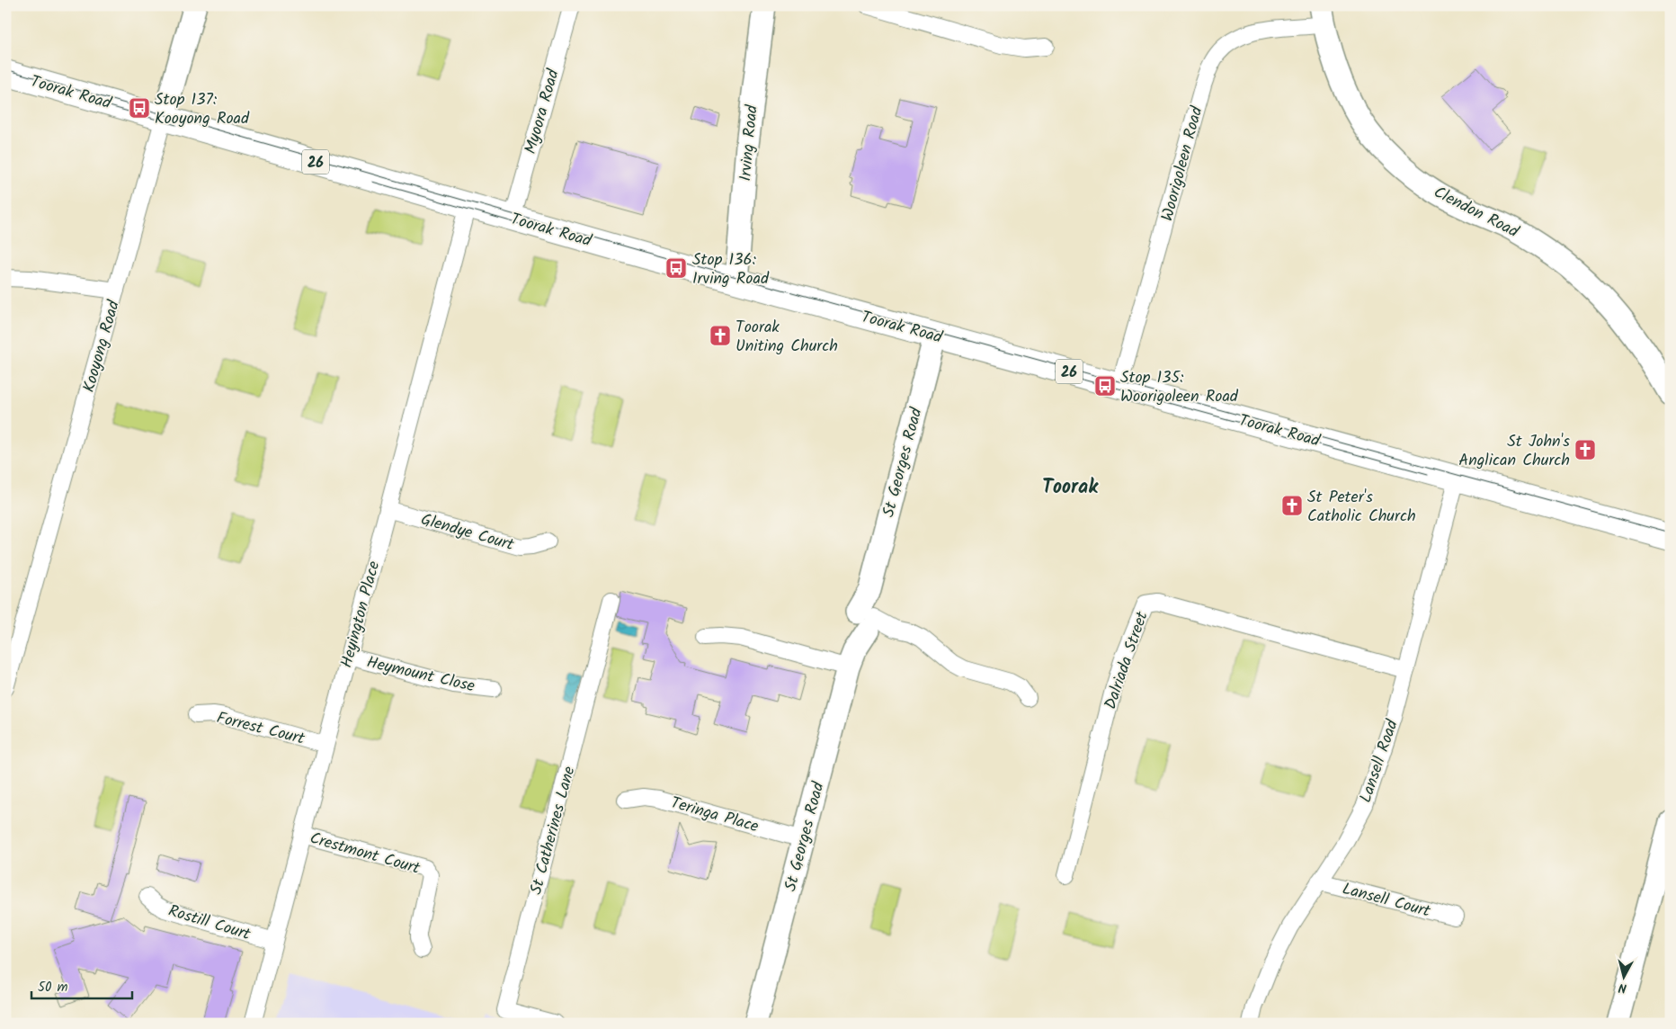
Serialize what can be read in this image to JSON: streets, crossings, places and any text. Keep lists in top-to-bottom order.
{
  "streets": {
    "main road": ["Toorak Road", "26"],
    "street": [
      "Myoora Road",
      "Irving Road",
      "Woorigoleen Road",
      "Clendon Road",
      "Kooyong Road",
      "St Georges Road",
      "Glendye Court",
      "Heyington Place",
      "Dalriada Street",
      "Heymount Close",
      "Forrest Court",
      "Lansell Road",
      "Teringa Place",
      "St Catherines Lane",
      "Crestmont Court",
      "Lansell Court",
      "Rostill Court"
    ]
  },
  "crossings": [
    ["Toorak Road", "Myoora Road"],
    ["Toorak Road", "Irving Road"],
    ["Toorak Road", "Woorigoleen Road"],
    ["Toorak Road", "Kooyong Road"],
    ["Toorak Road", "St Georges Road"],
    ["Toorak Road", "Heyington Place"],
    ["Toorak Road", "Lansell Road"],
    ["Woorigoleen Road", "Clendon Road"],
    ["St Georges Road", "Teringa Place"],
    ["Glendye Court", "Heyington Place"],
    ["Heyington Place", "Heymount Close"],
    ["Heyington Place", "Forrest Court"],
    ["Heyington Place", "Crestmont Court"],
    ["Heyington Place", "Rostill Court"],
    ["Dalriada Street", "Lansell Road"],
    ["Lansell Road", "Lansell Court"]
  ],
  "districts": ["Toorak"],
  "places": {
    "bus stop": ["Stop 137: Kooyong Road", "Stop 136: Irving Road", "Stop 135: Woorigoleen Road"],
    "church": ["Toorak Uniting Church", "St John's Anglican Church", "St Peter's Catholic Church"]
  },
  "scale_bar": "50 m",
  "north": "bottom"
}
